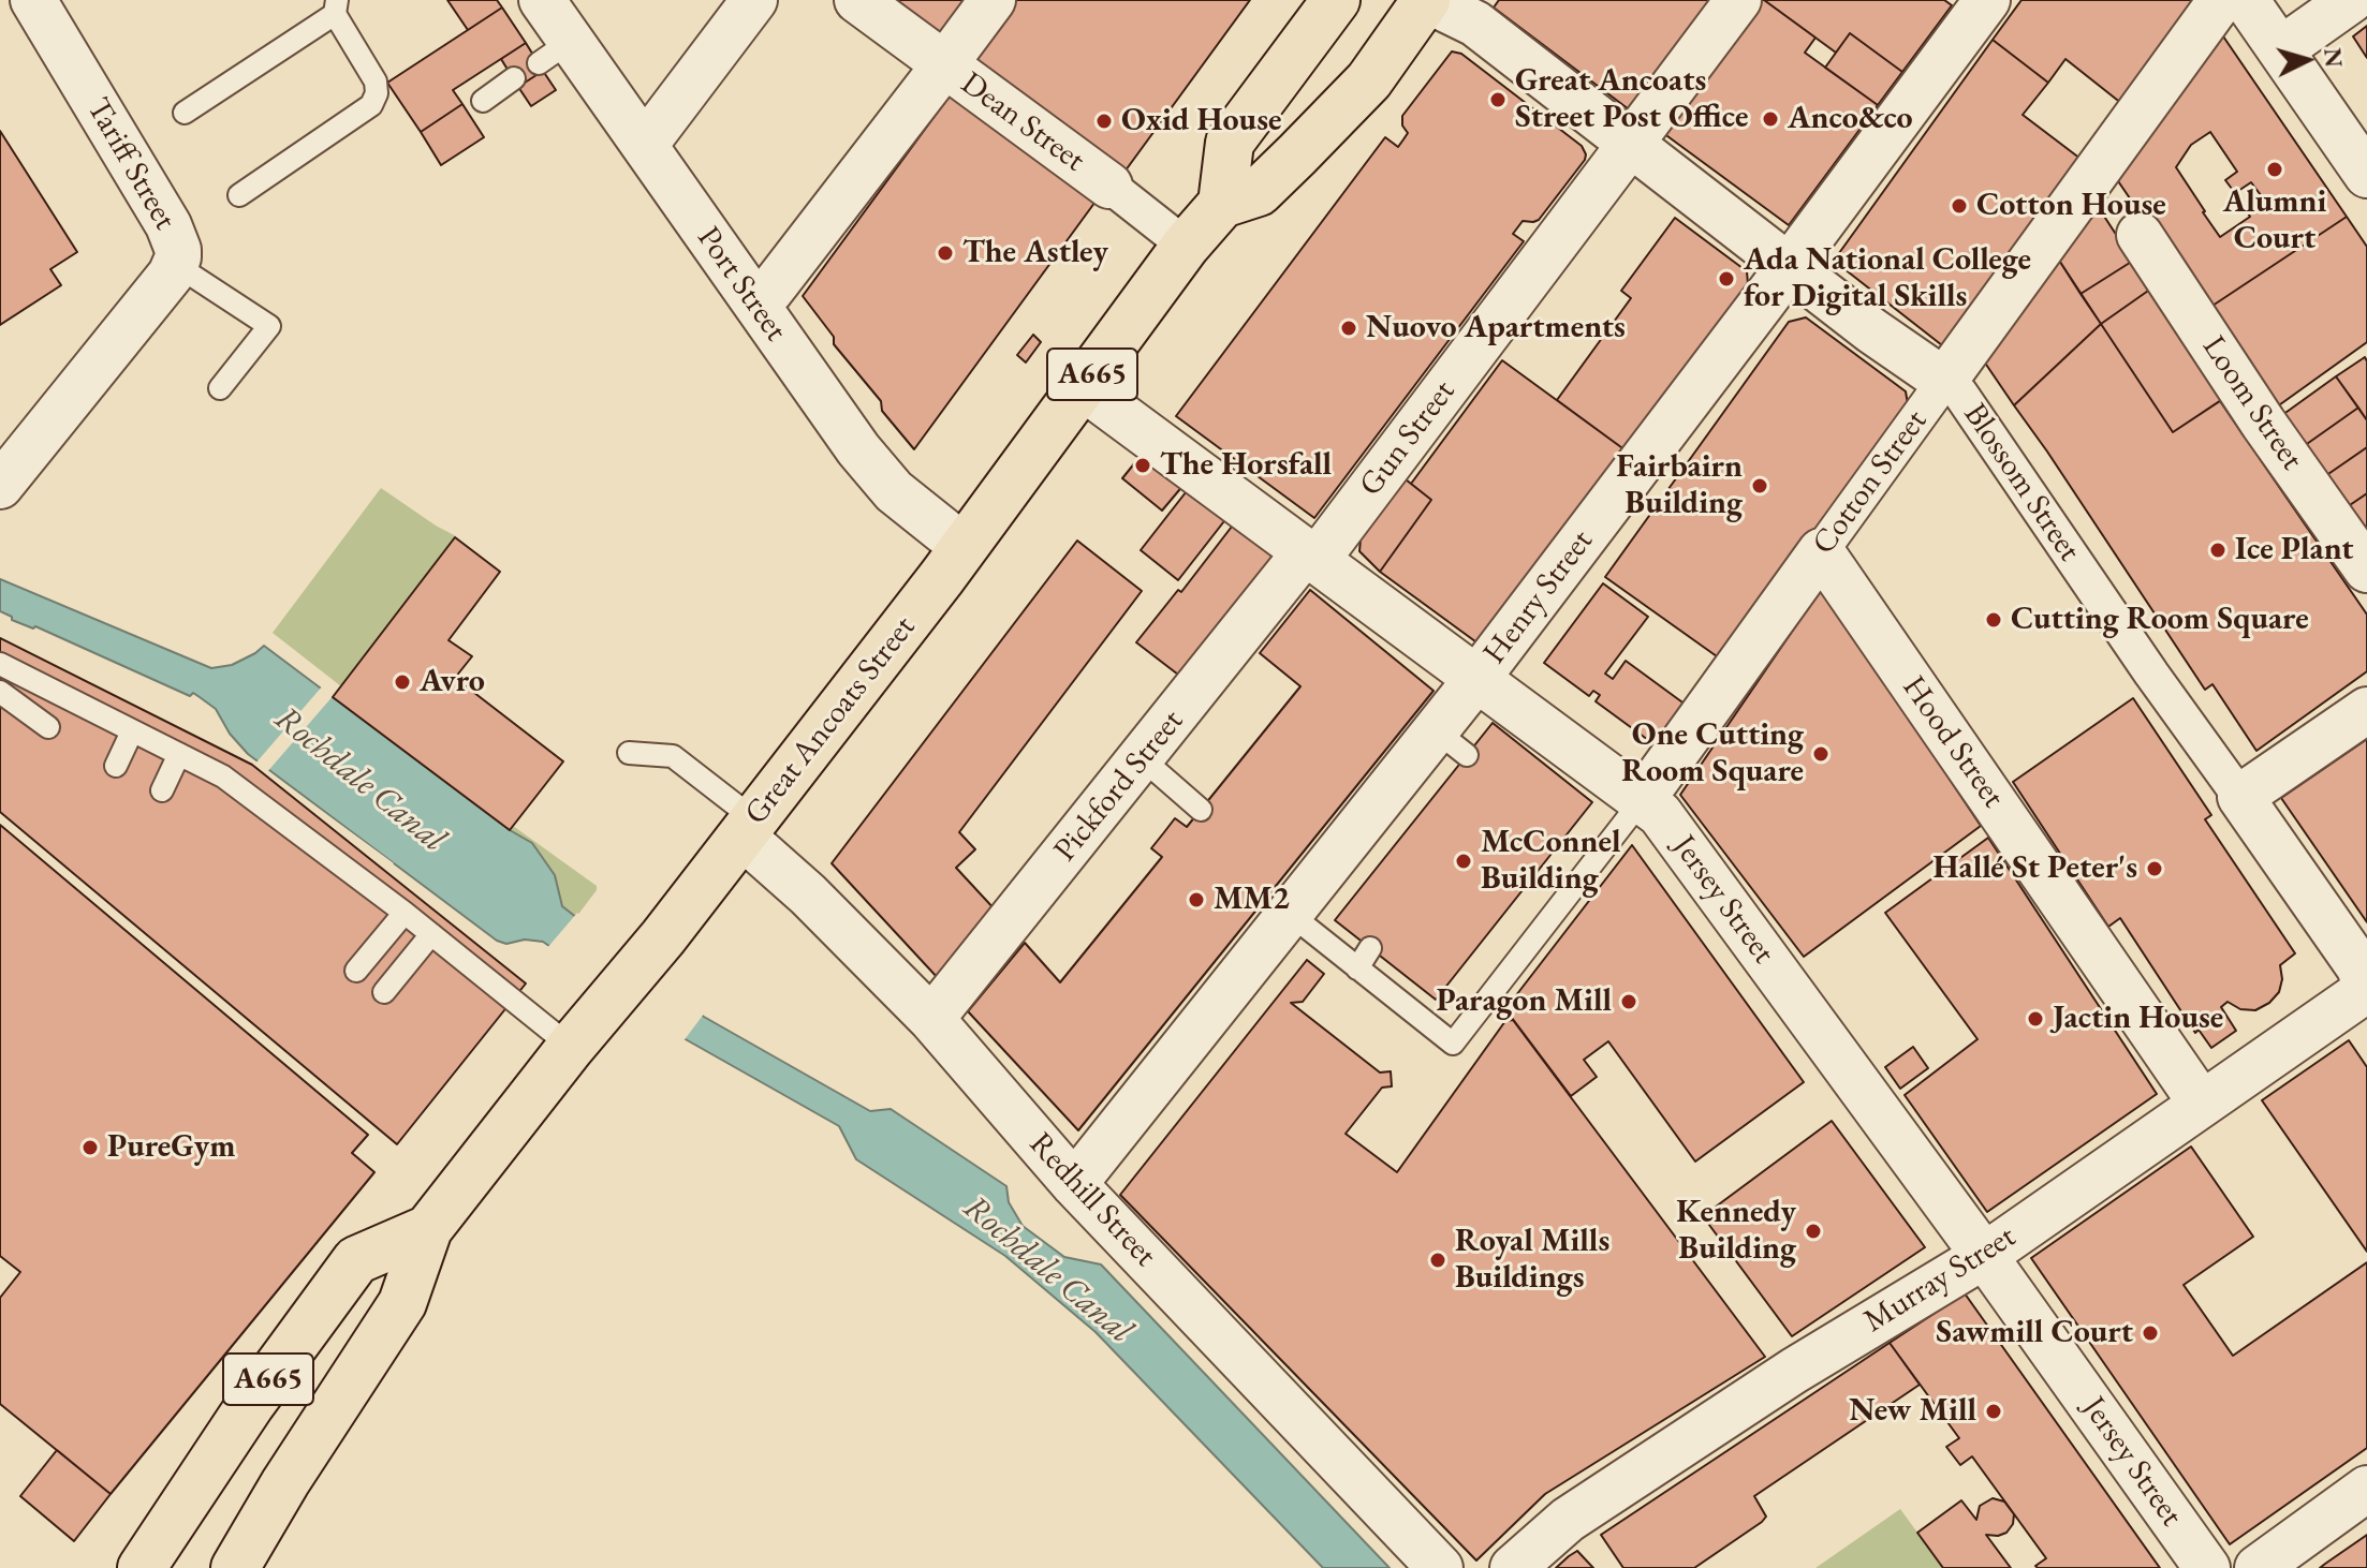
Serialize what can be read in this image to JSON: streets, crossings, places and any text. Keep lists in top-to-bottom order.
{
  "streets": {
    "highway": ["A665", "Great Ancoats Street"],
    "street": [
      "Dean Street",
      "Tariff Street",
      "Port Street",
      "Loom Street",
      "Gun Street",
      "Cotton Street",
      "Blossom Street",
      "Henry Street",
      "Hood Street",
      "Pickford Street",
      "Jersey Street",
      "Redhill Street",
      "Murray Street"
    ]
  },
  "crossings": [
    ["Dean Street", "Great Ancoats Street"],
    ["Port Street", "Great Ancoats Street"],
    ["Loom Street", "Cotton Street"],
    ["Gun Street", "Blossom Street"],
    ["Gun Street", "Pickford Street"],
    ["Gun Street", "Jersey Street"],
    ["Cotton Street", "Blossom Street"],
    ["Cotton Street", "Hood Street"],
    ["Cotton Street", "Jersey Street"],
    ["Blossom Street", "Henry Street"],
    ["Blossom Street", "Great Ancoats Street"],
    ["Blossom Street", "Murray Street"],
    ["Henry Street", "Jersey Street"],
    ["Henry Street", "Redhill Street"],
    ["Great Ancoats Street", "Jersey Street"],
    ["Great Ancoats Street", "Redhill Street"],
    ["Hood Street", "Murray Street"],
    ["Pickford Street", "Jersey Street"],
    ["Pickford Street", "Redhill Street"],
    ["Jersey Street", "Murray Street"]
  ],
  "water": ["Rochdale Canal"],
  "places": [
    "Great Ancoats Street Post Office",
    "Anco&co",
    "Oxid House",
    "Alumni Court",
    "Cotton House",
    "The Astley",
    "Ada National College for Digital Skills",
    "Nuovo Apartments",
    "The Horsfall",
    "Fairbairn Building",
    "Ice Plant",
    "Cutting Room Square",
    "Avro",
    "One Cutting Room Square",
    "McConnel Building",
    "Hallé St Peter's",
    "MM2",
    "Paragon Mill",
    "Jactin House",
    "PureGym",
    "Kennedy Building",
    "Royal Mills Buildings",
    "Sawmill Court",
    "New Mill"
  ],
  "north": "right"
}
